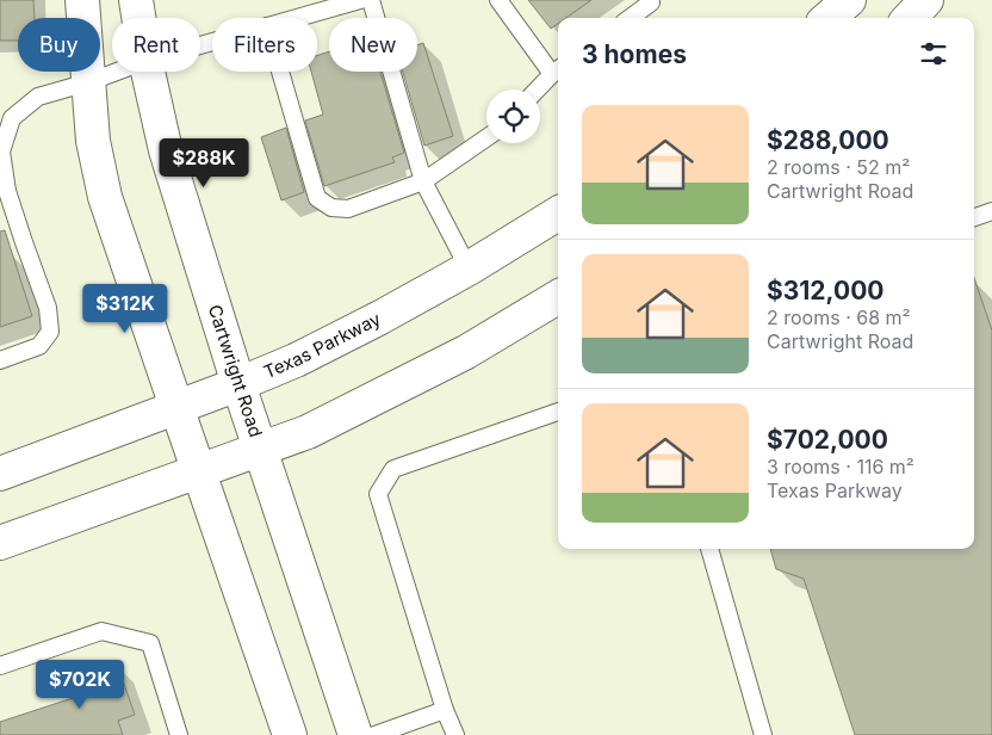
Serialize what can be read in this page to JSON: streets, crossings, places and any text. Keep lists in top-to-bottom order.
{
  "streets": {
    "main road": ["Texas Parkway", "Cartwright Road"]
  },
  "crossings": [
    ["Texas Parkway", "Cartwright Road"]
  ],
  "page": {
    "chip": [
      "Buy",
      "Rent",
      "Filters",
      "New"
    ],
    "heading": "3 homes",
    "list": [
      {
        "name": "$288,000",
        "note": "2 rooms · 52 m² · Cartwright Road"
      },
      {
        "name": "$312,000",
        "note": "2 rooms · 68 m² · Cartwright Road"
      },
      {
        "name": "$702,000",
        "note": "3 rooms · 116 m² · Texas Parkway"
      }
    ],
    "price": ["$288K", "$312K", "$702K"]
  }
}
